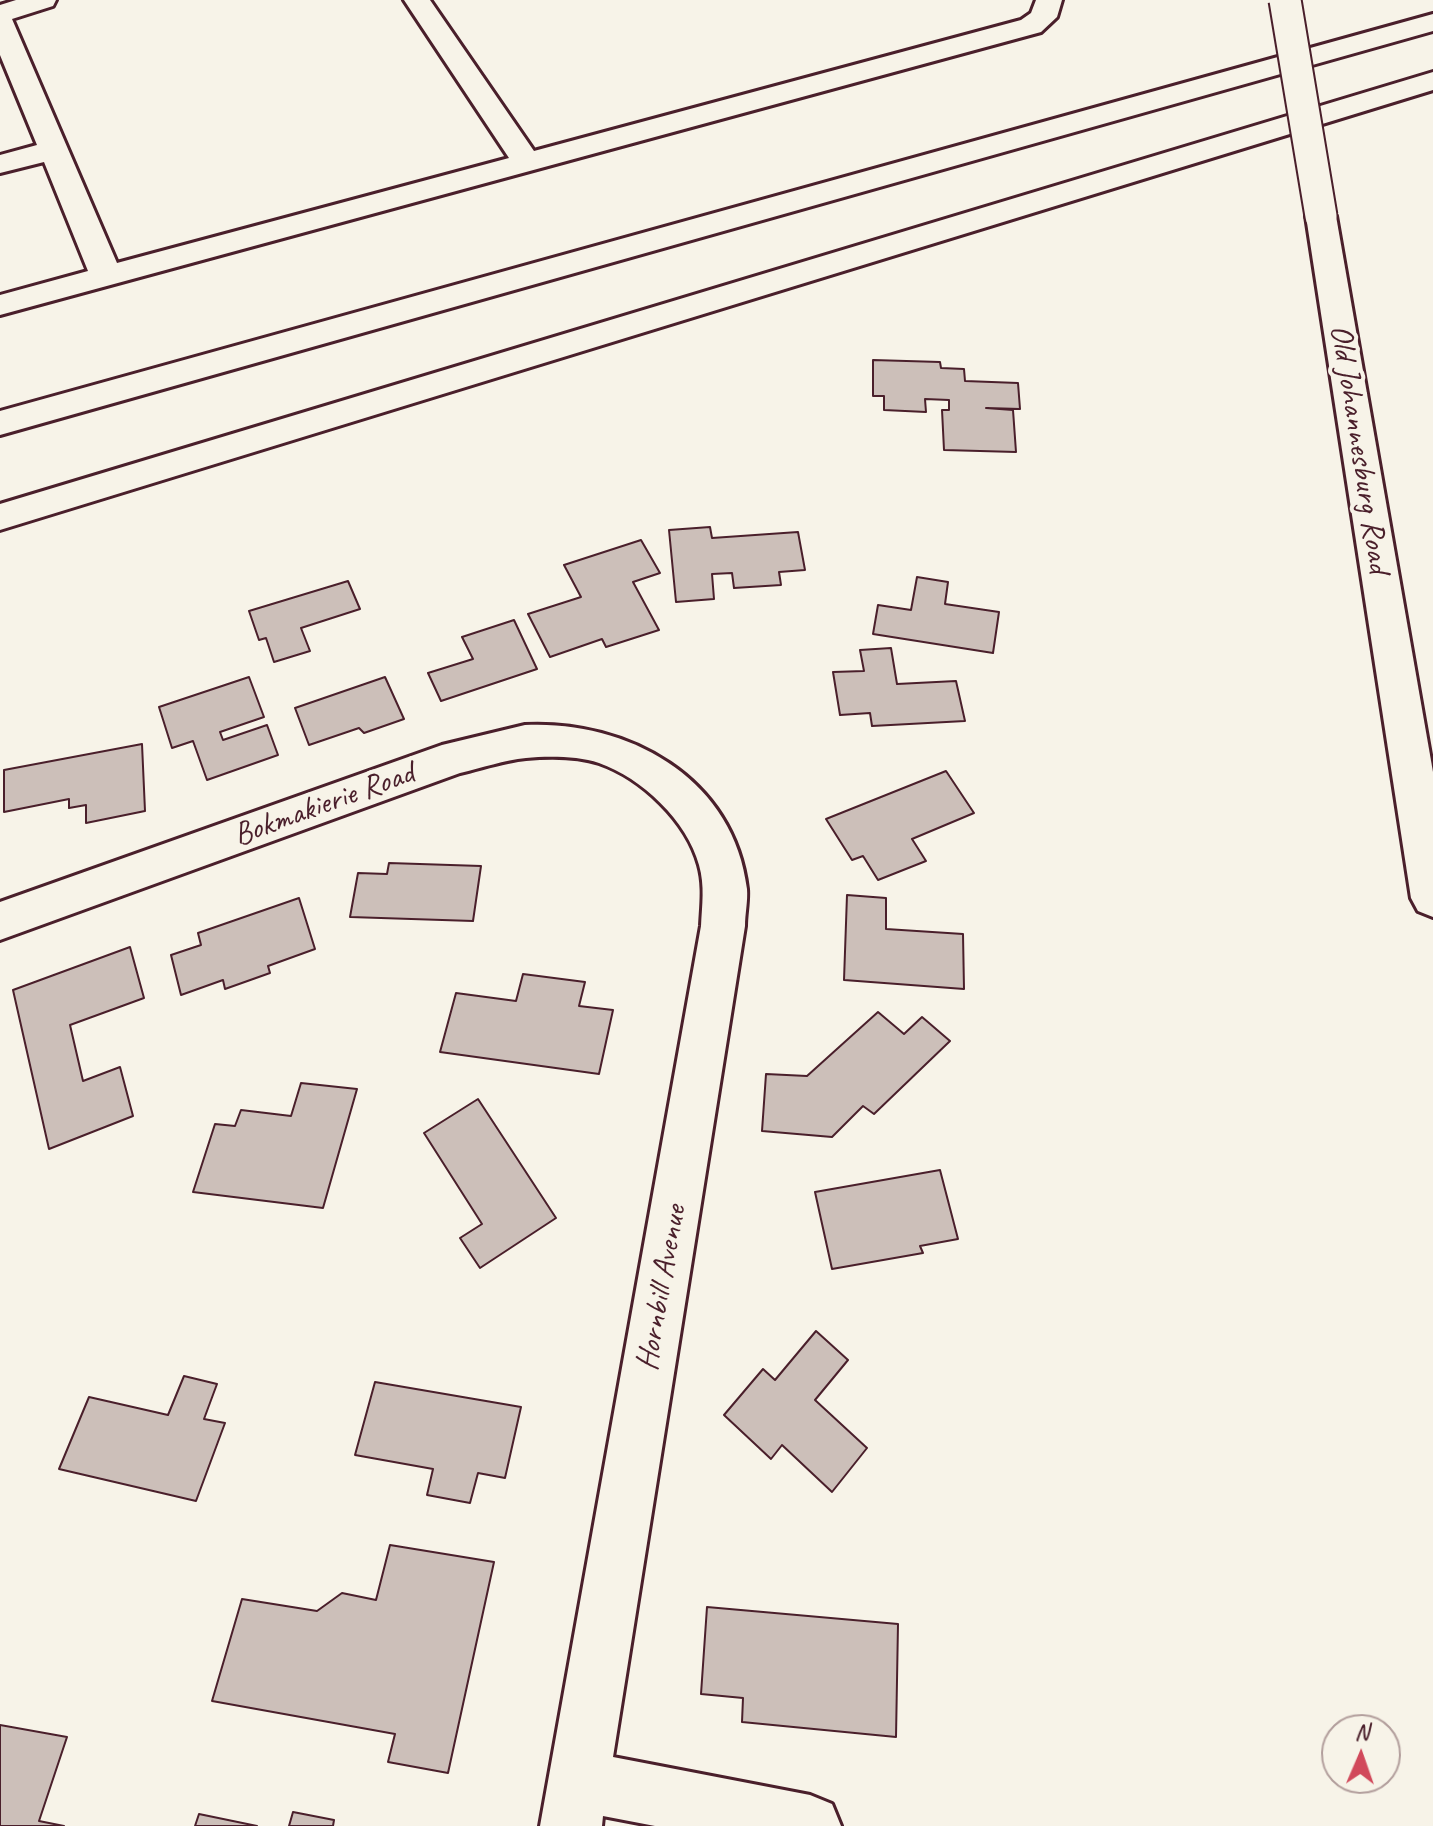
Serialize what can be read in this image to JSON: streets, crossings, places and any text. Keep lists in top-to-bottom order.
{
  "streets": {
    "main road": ["Old Johannesburg Road", "Bokmakierie Road", "Hornbill Avenue"]
  },
  "crossings": [
    ["Bokmakierie Road", "Hornbill Avenue"]
  ],
  "north": "top"
}
